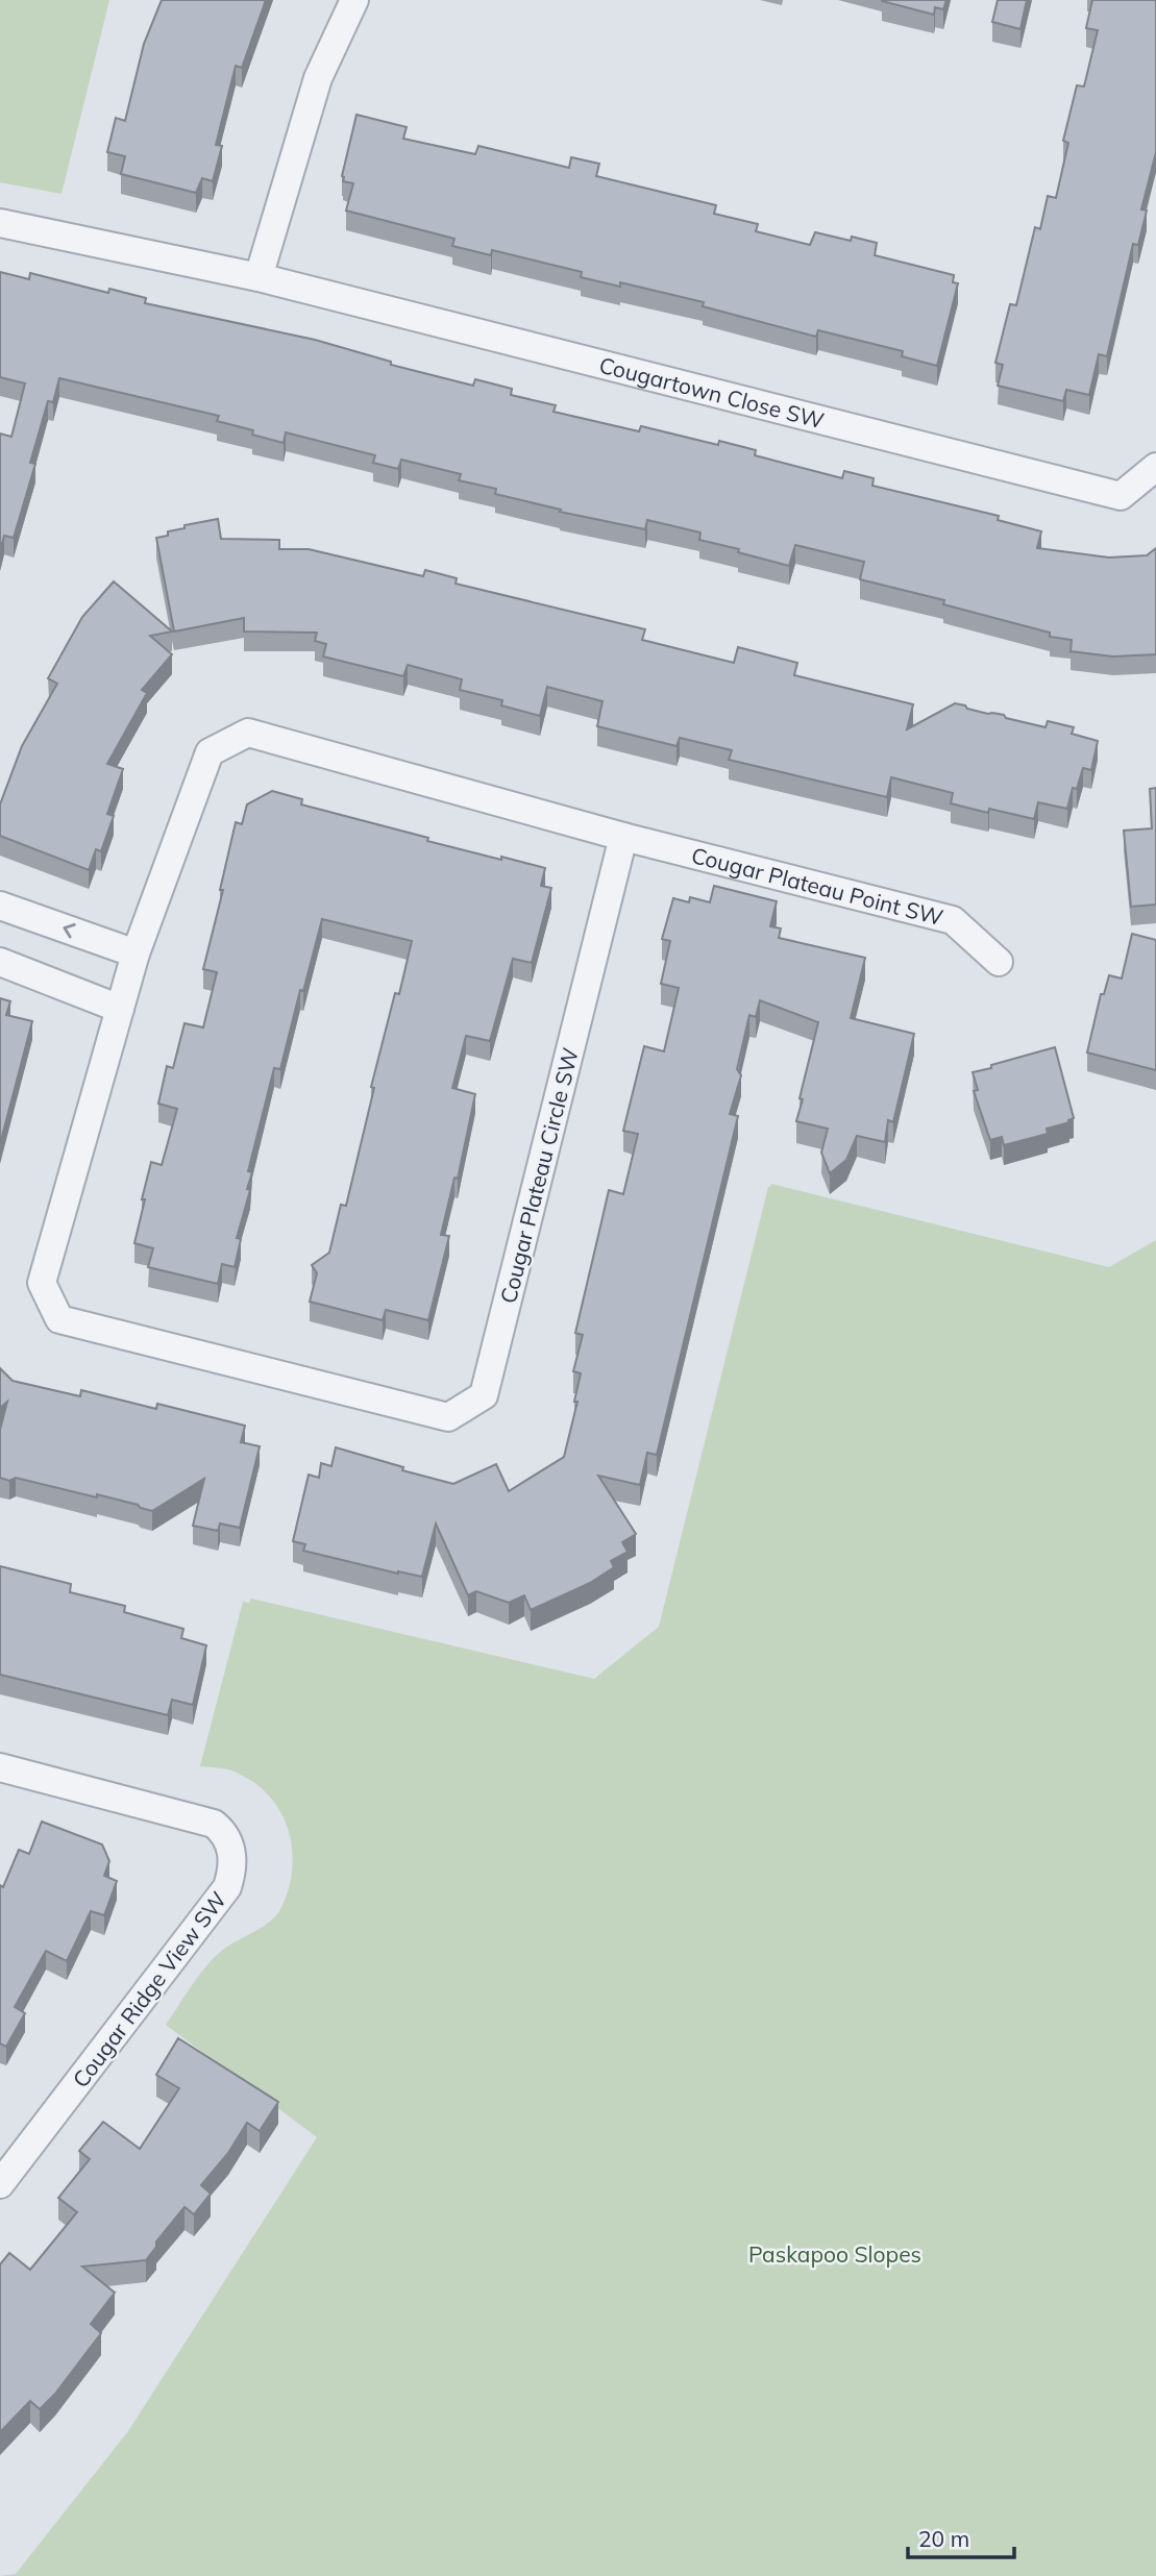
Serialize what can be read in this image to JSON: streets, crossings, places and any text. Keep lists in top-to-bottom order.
{
  "streets": {
    "street": [
      "Cougartown Close SW",
      "Cougar Plateau Point SW",
      "Cougar Plateau Circle SW",
      "Cougar Ridge View SW"
    ]
  },
  "crossings": [
    ["Cougar Plateau Point SW", "Cougar Plateau Circle SW"]
  ],
  "parks": ["Paskapoo Slopes"],
  "scale_bar": "20 m"
}
